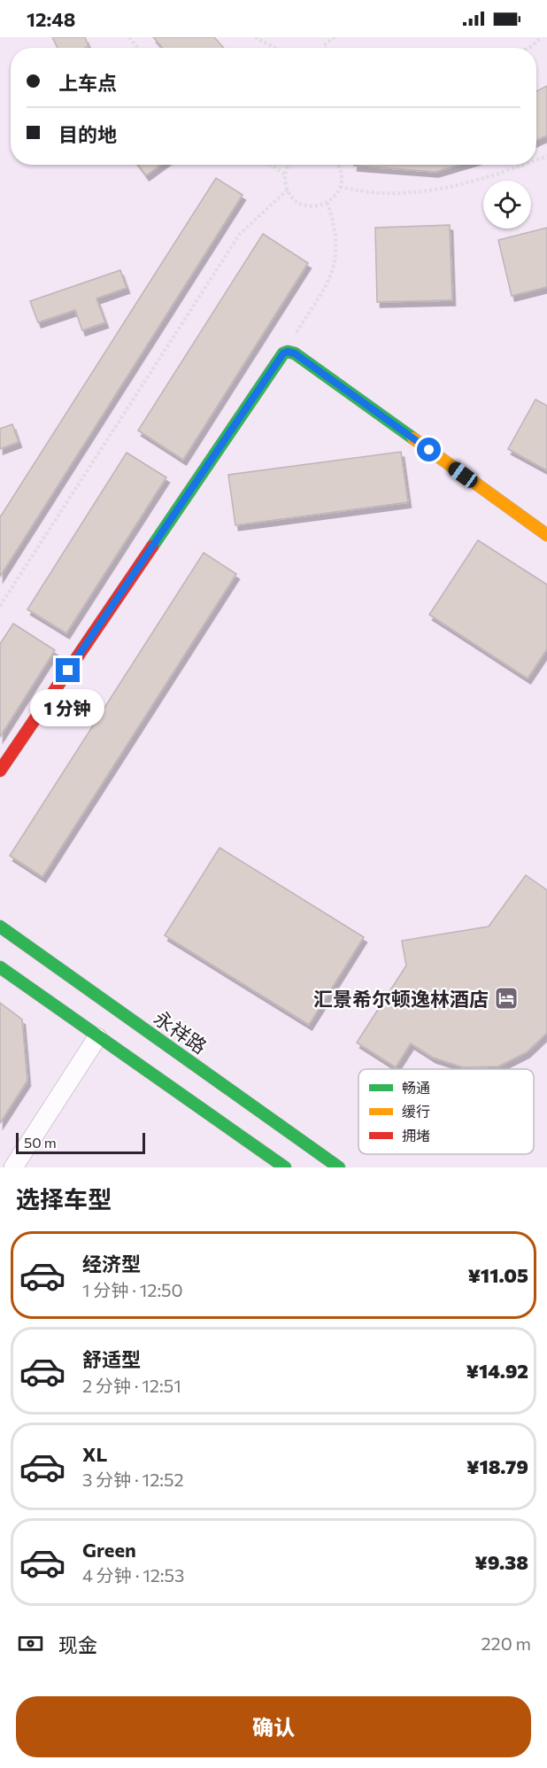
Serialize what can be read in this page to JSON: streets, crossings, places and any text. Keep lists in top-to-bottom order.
{
  "streets": {
    "street": ["永祥路"]
  },
  "places": {
    "hotel": ["汇景希尔顿逸林酒店"]
  },
  "legend": ["畅通", "缓行", "拥堵"],
  "scale_bar": "50 m",
  "page": {
    "status": "12:48",
    "banner": ["上车点", "目的地"],
    "bubble": "1 分钟",
    "scale": "50 m",
    "heading": "选择车型",
    "list": [
      {
        "name": "经济型",
        "note": "1 分钟 · 12:50",
        "value": "¥11.05"
      },
      {
        "name": "舒适型",
        "note": "2 分钟 · 12:51",
        "value": "¥14.92"
      },
      {
        "name": "XL",
        "note": "3 分钟 · 12:52",
        "value": "¥18.79"
      },
      {
        "name": "Green",
        "note": "4 分钟 · 12:53",
        "value": "¥9.38"
      }
    ],
    "pay": ["现金", "220 m"],
    "buttons": "确认"
  }
}
